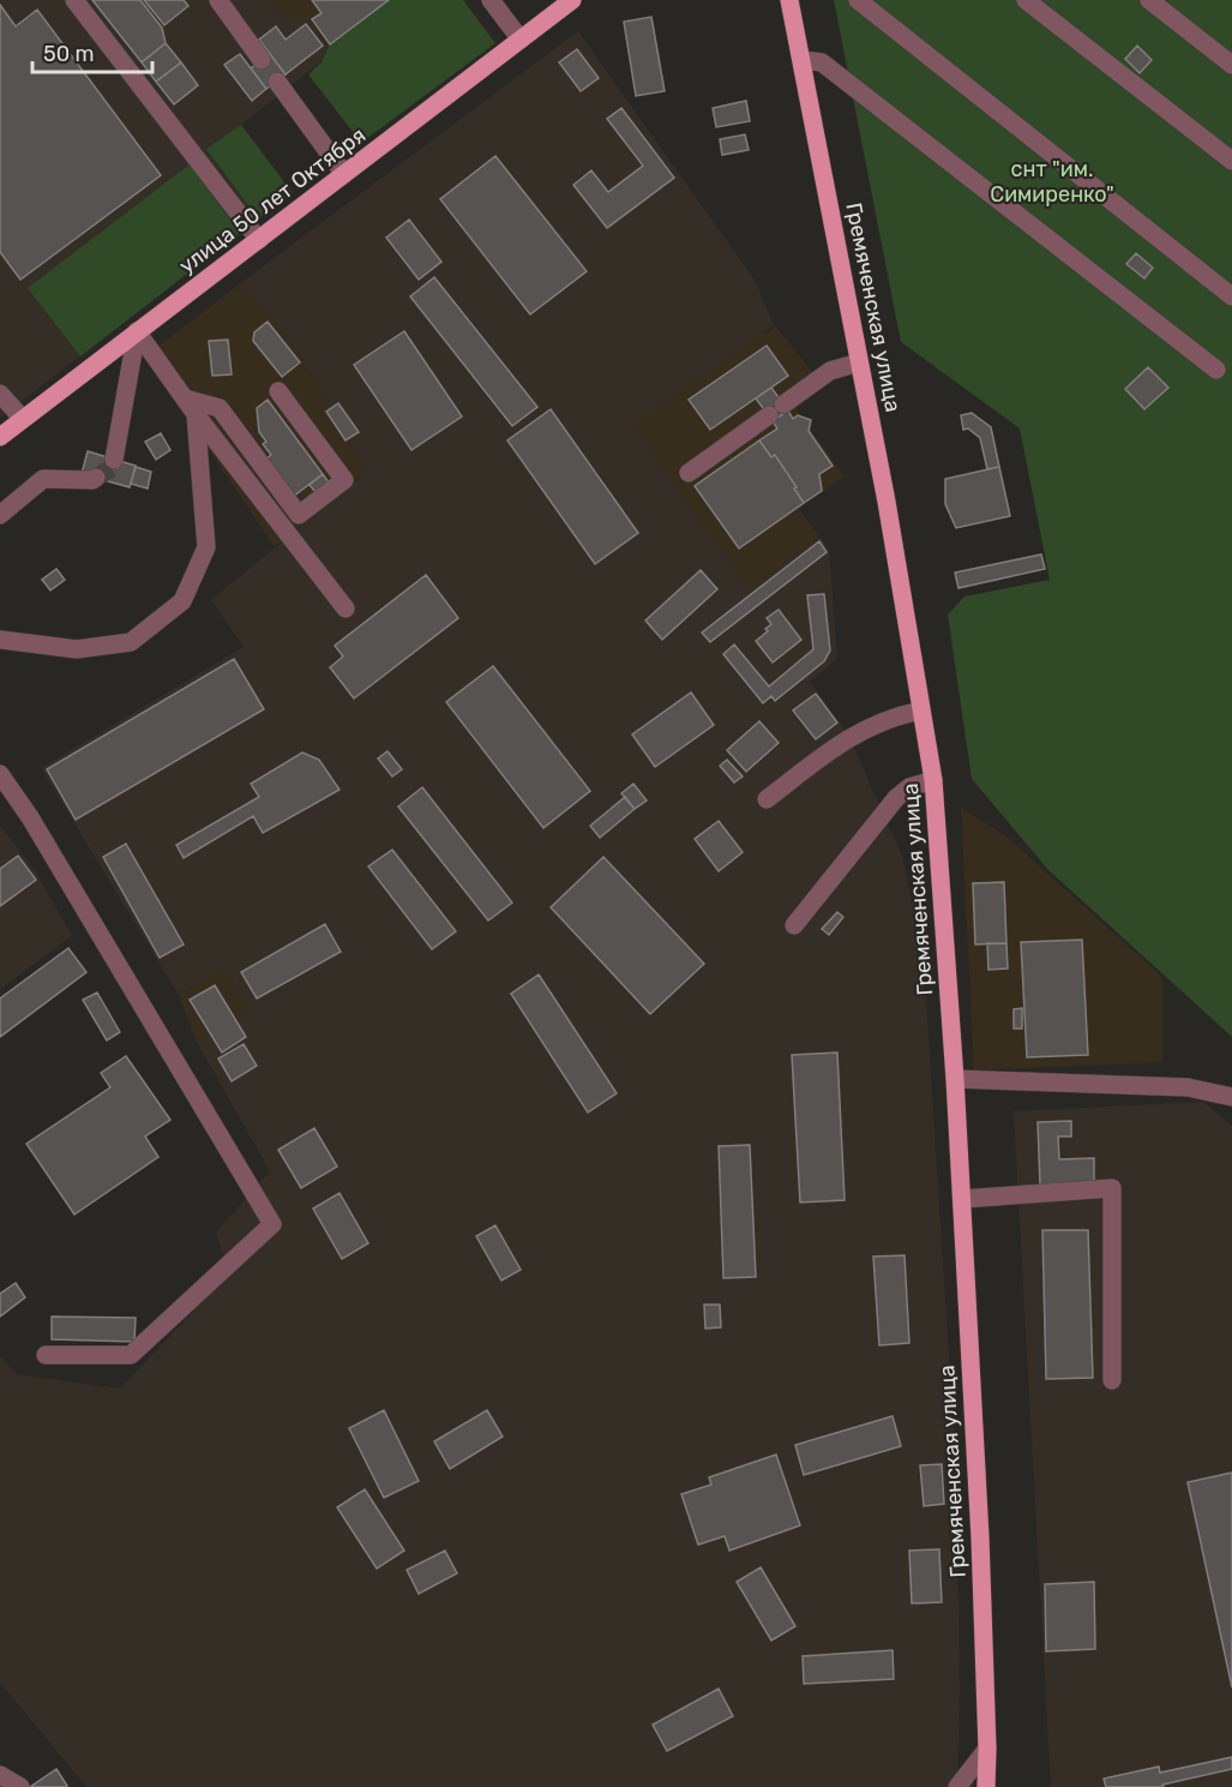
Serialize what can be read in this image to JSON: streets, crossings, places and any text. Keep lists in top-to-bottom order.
{
  "streets": {
    "main road": ["улица 50 лет Октября", "Гремяченская улица"]
  },
  "parks": ["снт \"им. Симиренко\""],
  "scale_bar": "50 m"
}
